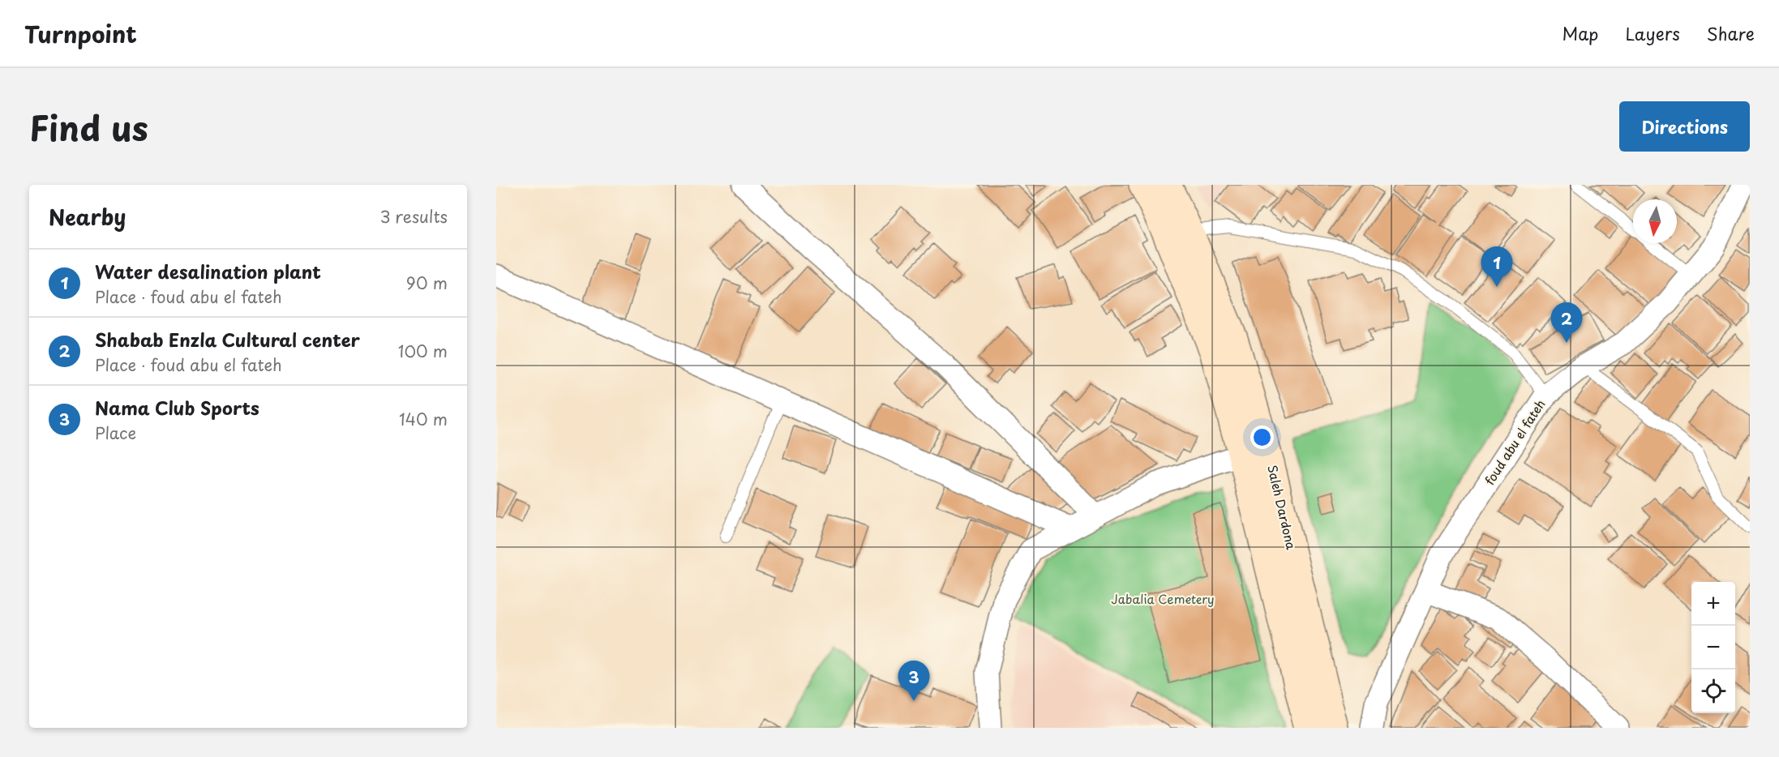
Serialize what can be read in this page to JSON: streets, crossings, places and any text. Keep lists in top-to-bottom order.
{
  "streets": {
    "street": ["foud abu el fateh", "Saleh Dardona"]
  },
  "parks": ["Jabalia Cemetery"],
  "north": "bottom",
  "page": {
    "header": "Turnpoint",
    "nav": ["Map", "Layers", "Share"],
    "title": "Find us",
    "buttons": "Directions",
    "heading": ["Nearby", "3 results"],
    "pins": ["1", "2", "3"],
    "list": [
      {
        "mark": "1",
        "name": "Water desalination plant",
        "note": "Place · foud abu el fateh",
        "value": "90 m"
      },
      {
        "mark": "2",
        "name": "Shabab Enzla Cultural center",
        "note": "Place · foud abu el fateh",
        "value": "100 m"
      },
      {
        "mark": "3",
        "name": "Nama Club Sports",
        "note": "Place",
        "value": "140 m"
      }
    ],
    "map_buttons": ["+", "−"]
  }
}
